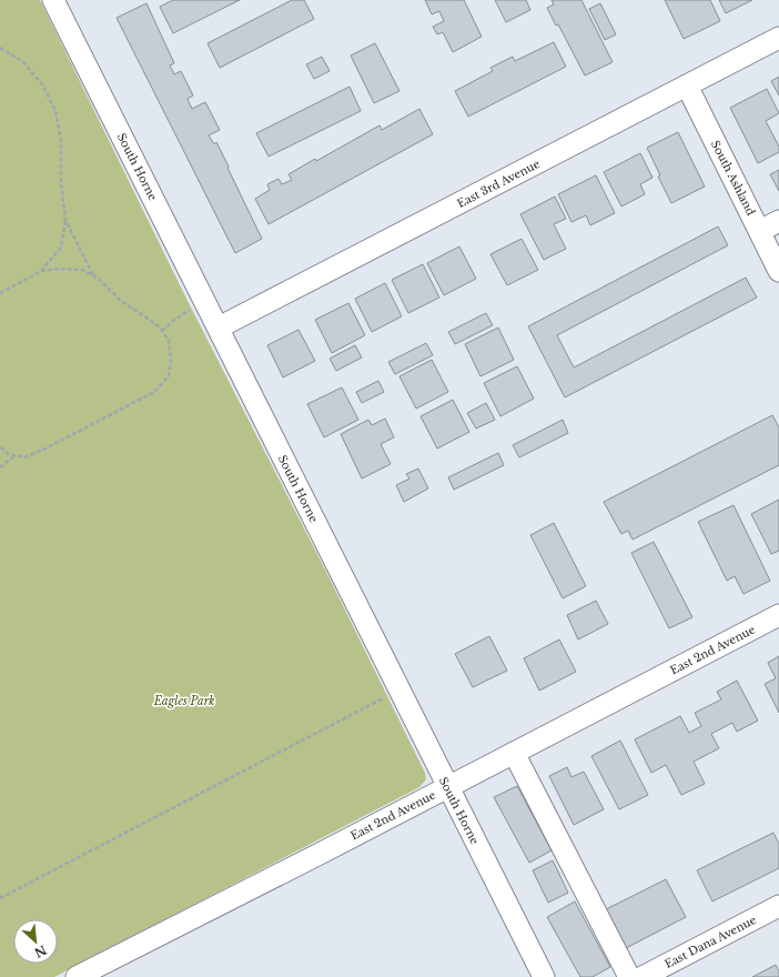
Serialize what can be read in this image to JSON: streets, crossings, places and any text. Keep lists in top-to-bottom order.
{
  "streets": {
    "street": [
      "South Horne",
      "South Ashland",
      "East 3rd Avenue",
      "East 2nd Avenue",
      "East Dana Avenue"
    ]
  },
  "crossings": [
    ["South Horne", "East 3rd Avenue"],
    ["South Horne", "East 2nd Avenue"],
    ["South Ashland", "East 3rd Avenue"]
  ],
  "parks": ["Eagles Park"],
  "north": "bottom right"
}
